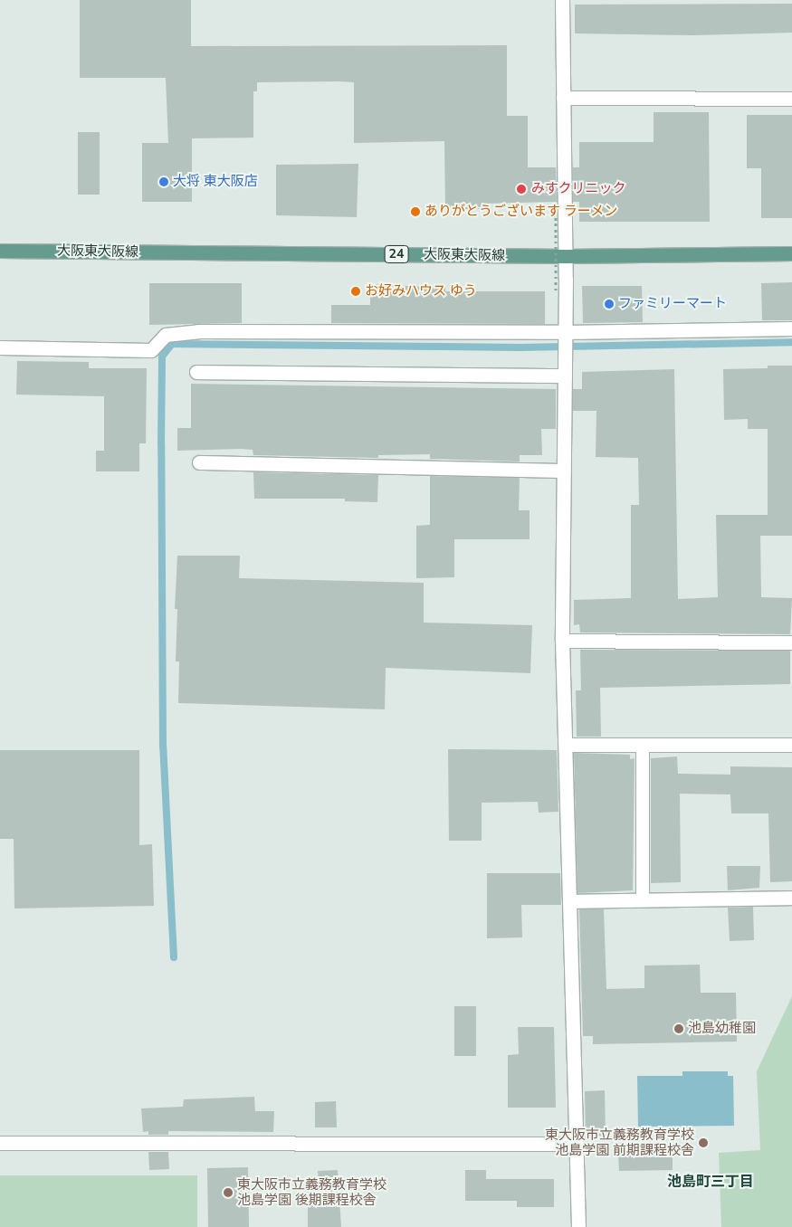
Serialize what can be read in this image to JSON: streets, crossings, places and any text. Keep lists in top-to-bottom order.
{
  "streets": {
    "main road": ["大阪東大阪線", "24"]
  },
  "districts": ["池島町三丁目"],
  "places": [
    "大将 東大阪店",
    "みすクリニック",
    "ありがとうございます ラーメン",
    "お好みハウス ゆう",
    "ファミリーマート",
    "池島幼稚園",
    "東大阪市立義務教育学校 池島学園 前期課程校舎",
    "東大阪市立義務教育学校 池島学園 後期課程校舎"
  ]
}
